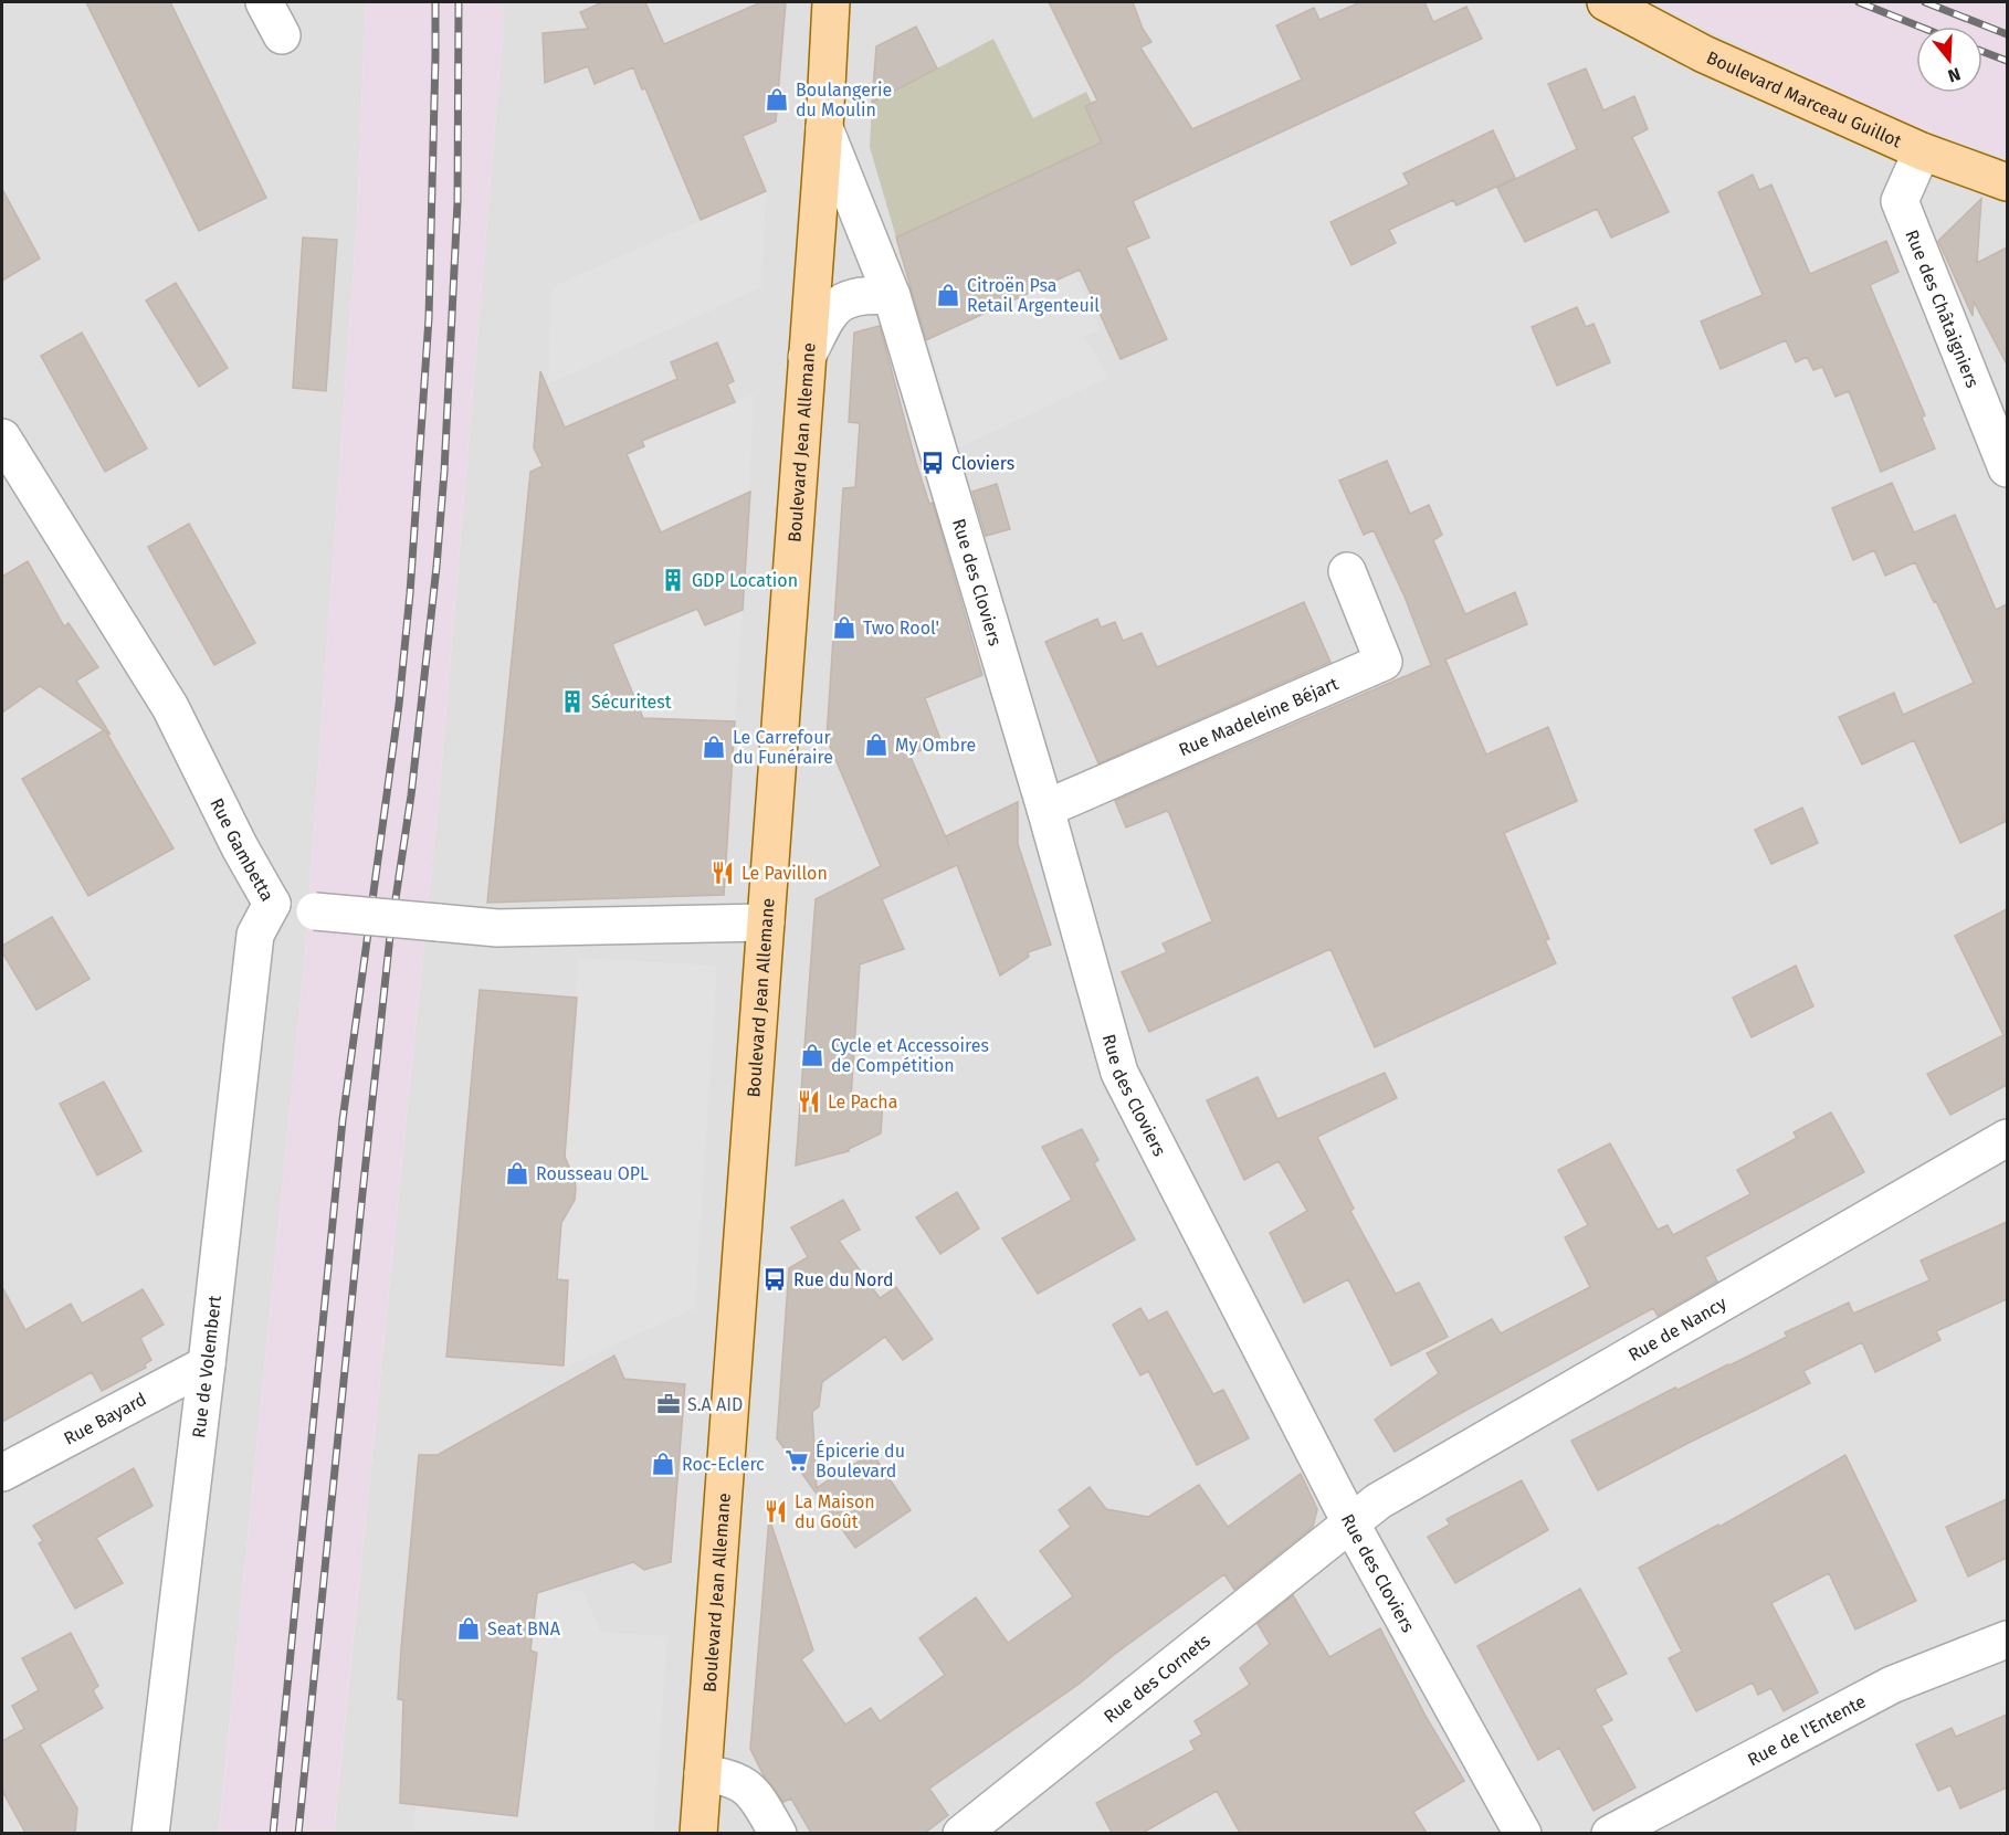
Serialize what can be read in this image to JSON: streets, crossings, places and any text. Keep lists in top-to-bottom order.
{
  "streets": {
    "main road": ["Boulevard Marceau Guillot", "Boulevard Jean Allemane"],
    "street": [
      "Rue des Châtaigniers",
      "Rue des Cloviers",
      "Rue Madeleine Béjart",
      "Rue Gambetta",
      "Rue de Nancy",
      "Rue de Volembert",
      "Rue Bayard",
      "Rue des Cornets",
      "Rue de l'Entente"
    ]
  },
  "crossings": [
    ["Boulevard Marceau Guillot", "Rue des Châtaigniers"],
    ["Boulevard Jean Allemane", "Rue des Cloviers"],
    ["Boulevard Jean Allemane", "Rue Gambetta"],
    ["Rue des Cloviers", "Rue Madeleine Béjart"],
    ["Rue des Cloviers", "Rue de Nancy"],
    ["Rue des Cloviers", "Rue des Cornets"],
    ["Rue Gambetta", "Rue de Volembert"],
    ["Rue de Nancy", "Rue des Cornets"],
    ["Rue de Volembert", "Rue Bayard"]
  ],
  "places": {
    "shop": [
      "Boulangerie du Moulin",
      "Citroën Psa Retail Argenteuil",
      "Two Rool'",
      "My Ombre",
      "Le Carrefour du Funéraire",
      "Cycle et Accessoires de Compétition",
      "Rousseau OPL",
      "Roc-Eclerc",
      "Seat BNA"
    ],
    "bus stop": ["Cloviers", "Rue du Nord"],
    "building": ["GDP Location", "Sécuritest"],
    "restaurant": ["Le Pavillon", "Le Pacha", "La Maison du Goût"],
    "office": ["S.A AID"],
    "supermarket": ["Épicerie du Boulevard"]
  },
  "north": "bottom"
}
